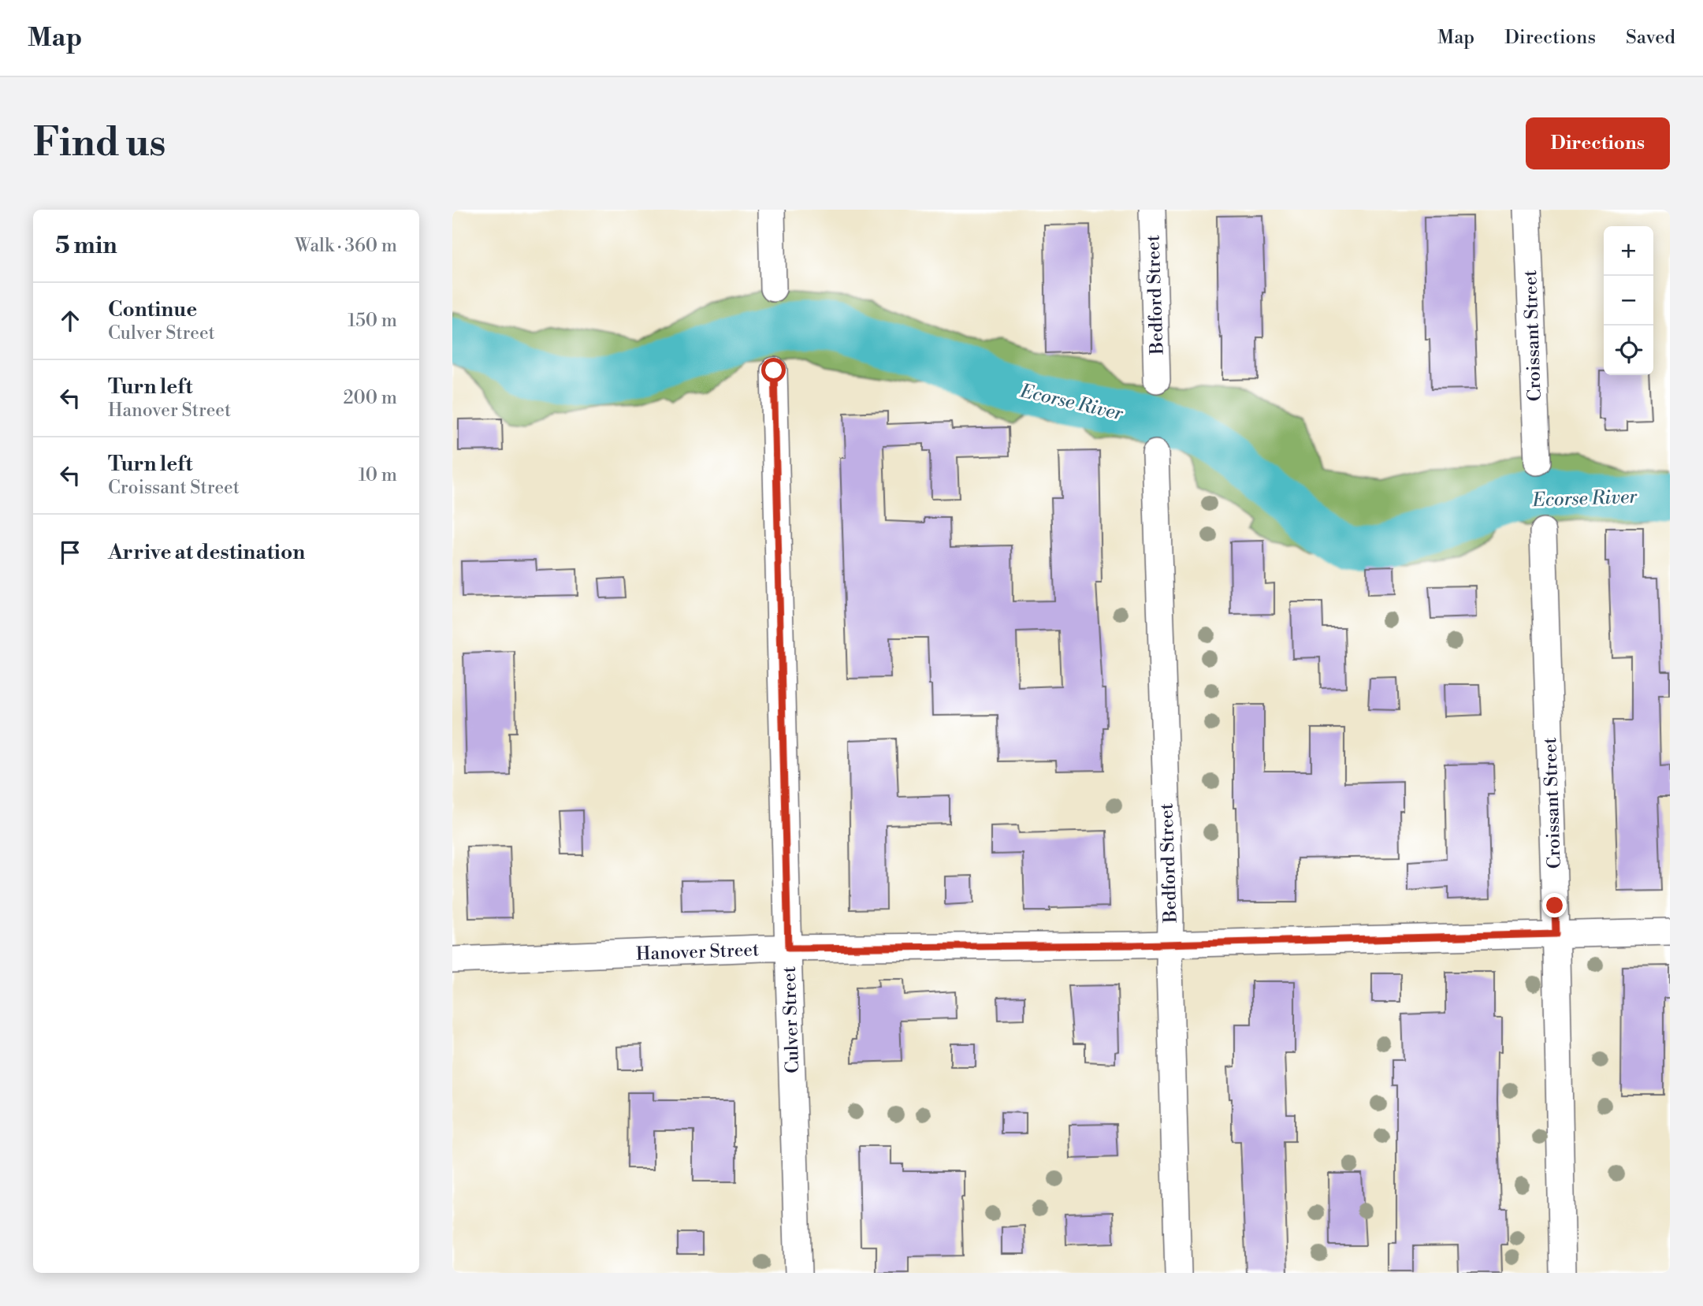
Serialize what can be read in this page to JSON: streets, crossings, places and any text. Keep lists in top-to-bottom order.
{
  "streets": {
    "street": [
      "Bedford Street",
      "Croissant Street",
      "Hanover Street",
      "Culver Street"
    ]
  },
  "crossings": [
    ["Bedford Street", "Hanover Street"],
    ["Croissant Street", "Hanover Street"],
    ["Hanover Street", "Culver Street"]
  ],
  "water": ["Ecorse River"],
  "page": {
    "header": "Map",
    "nav": ["Map", "Directions", "Saved"],
    "buttons": "Directions",
    "title": "Find us",
    "heading": ["5 min", "Walk · 360 m"],
    "map_buttons": ["+", "−"],
    "list": [
      ["Continue", "Culver Street", "150 m"],
      ["Turn left", "Hanover Street", "200 m"],
      ["Turn left", "Croissant Street", "10 m"],
      "Arrive at destination"
    ]
  }
}
